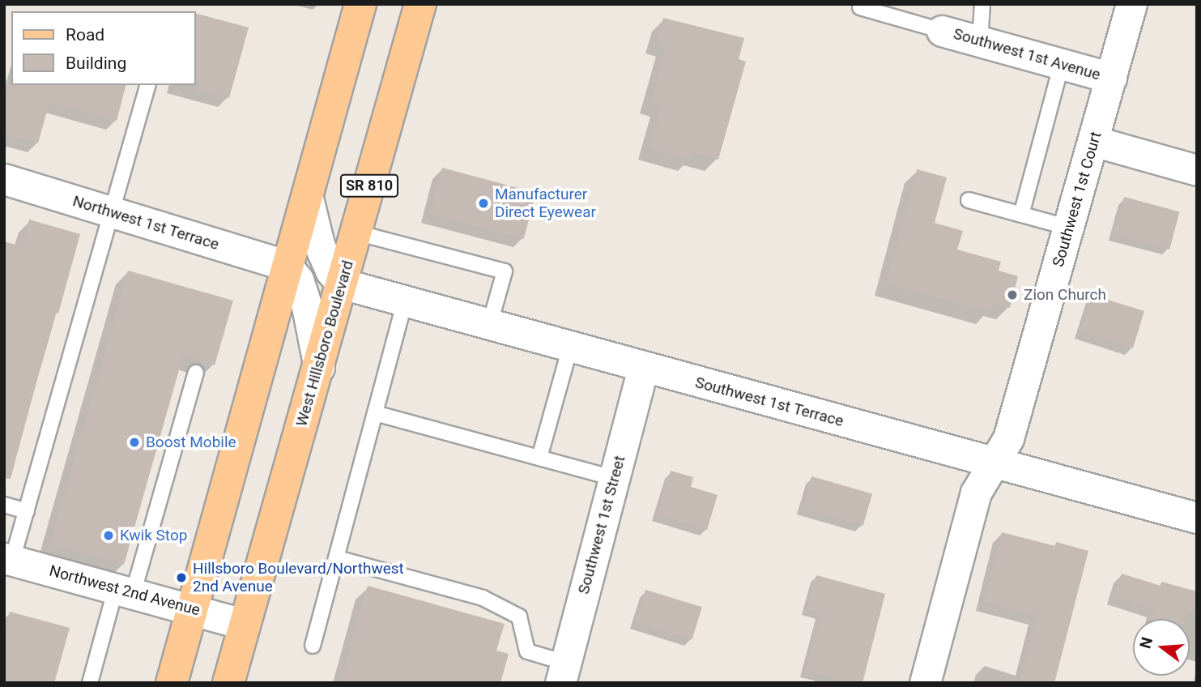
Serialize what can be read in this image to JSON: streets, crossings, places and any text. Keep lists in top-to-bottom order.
{
  "streets": {
    "main road": ["SR 810", "West Hillsboro Boulevard"],
    "street": [
      "Southwest 1st Avenue",
      "Southwest 1st Court",
      "Northwest 1st Terrace",
      "Southwest 1st Terrace",
      "Southwest 1st Street",
      "Northwest 2nd Avenue"
    ]
  },
  "crossings": [
    ["Southwest 1st Avenue", "Southwest 1st Court"],
    ["Southwest 1st Court", "Southwest 1st Terrace"],
    ["West Hillsboro Boulevard", "Southwest 1st Terrace"],
    ["West Hillsboro Boulevard", "Northwest 2nd Avenue"],
    ["Southwest 1st Terrace", "Southwest 1st Street"]
  ],
  "places": [
    "Manufacturer Direct Eyewear",
    "Zion Church",
    "Boost Mobile",
    "Kwik Stop",
    "Hillsboro Boulevard/Northwest 2nd Avenue"
  ],
  "legend": ["Road", "Building"],
  "north": "left"
}
